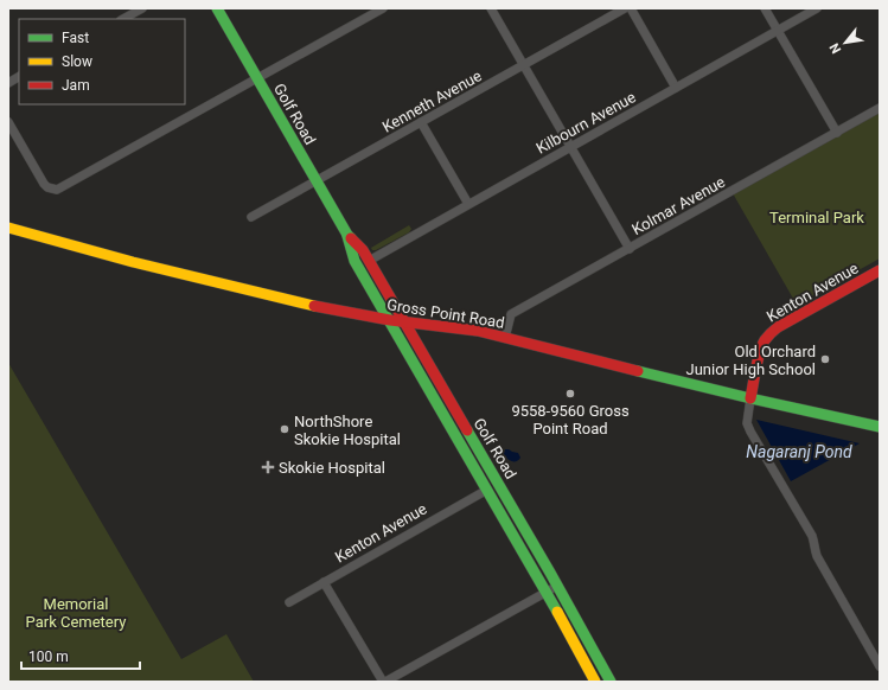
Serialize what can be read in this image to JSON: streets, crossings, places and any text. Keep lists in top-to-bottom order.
{
  "streets": {
    "main road": ["Golf Road", "Kenton Avenue", "Gross Point Road"],
    "street": ["Kenneth Avenue", "Kilbourn Avenue", "Kolmar Avenue"]
  },
  "crossings": [
    ["Kenneth Avenue", "Golf Road"],
    ["Golf Road", "Kilbourn Avenue"],
    ["Golf Road", "Kenton Avenue"],
    ["Golf Road", "Gross Point Road"],
    ["Kolmar Avenue", "Gross Point Road"],
    ["Kenton Avenue", "Gross Point Road"]
  ],
  "water": ["Nagaranj Pond"],
  "parks": ["Terminal Park", "Memorial Park Cemetery"],
  "places": {
    "other": ["Old Orchard Junior High School", "9558-9560 Gross Point Road", "NorthShore Skokie Hospital"],
    "health": ["Skokie Hospital"]
  },
  "legend": ["Fast", "Slow", "Jam"],
  "scale_bar": "100 m",
  "north": "bottom left"
}
